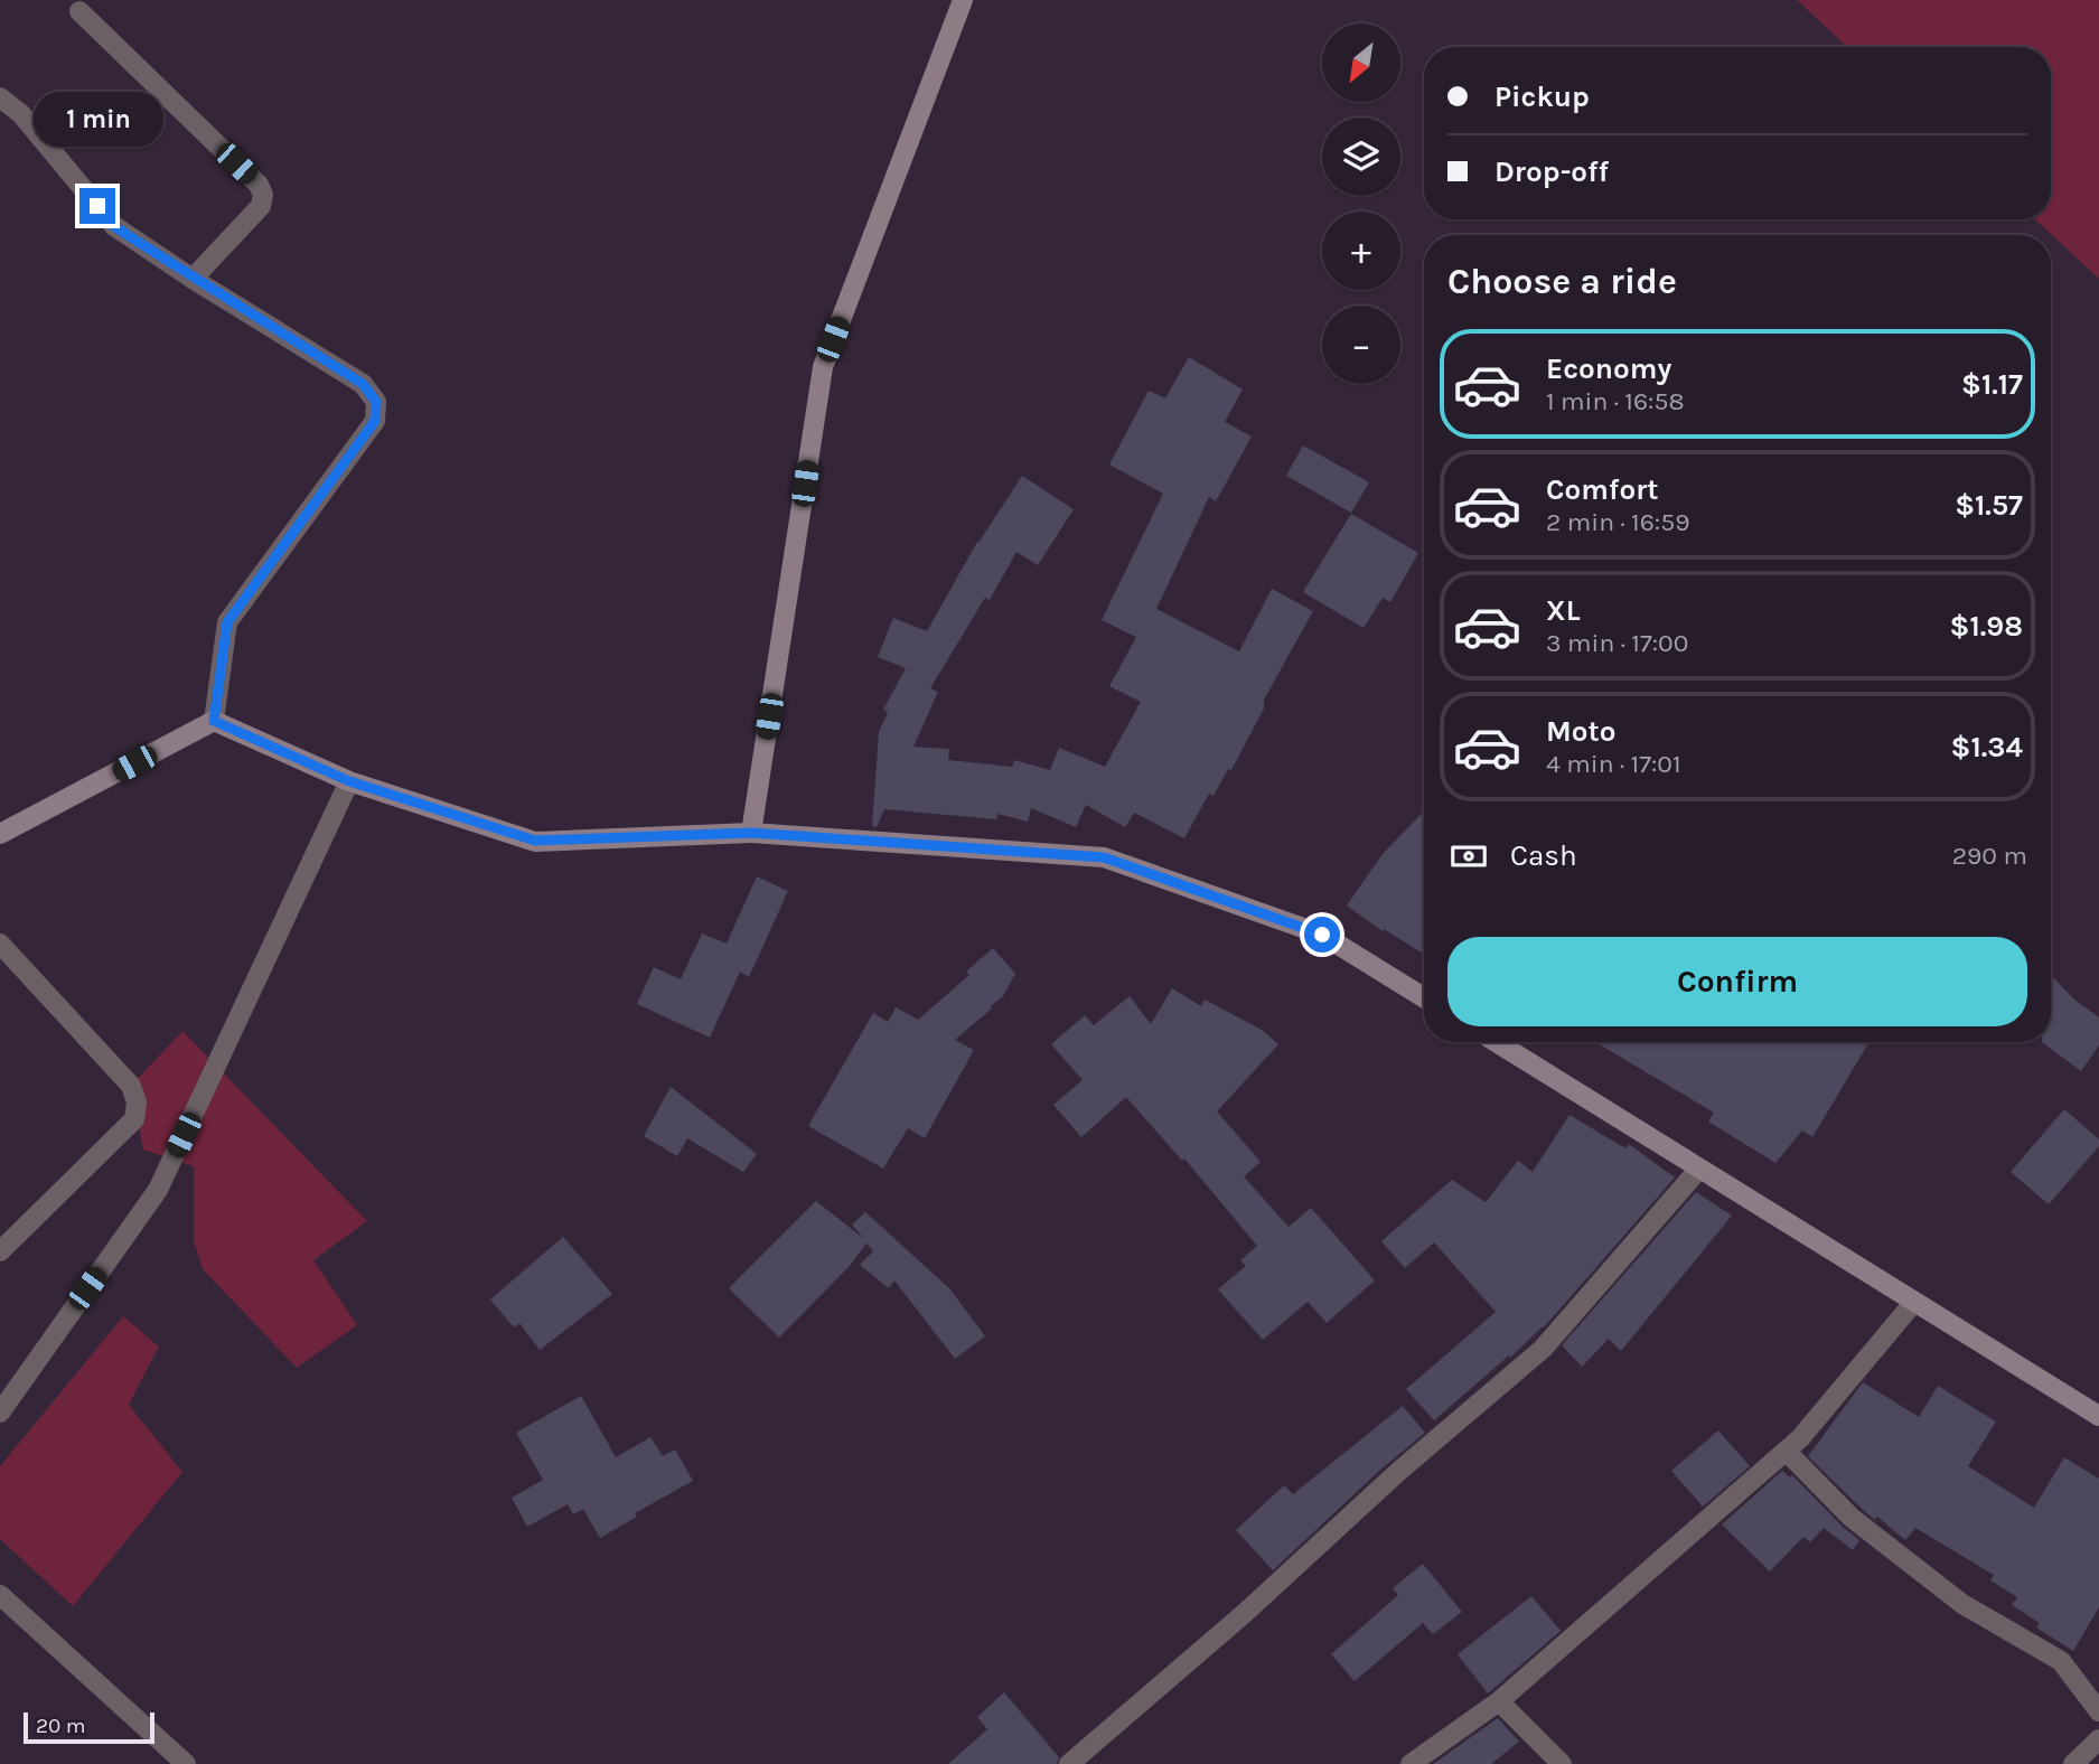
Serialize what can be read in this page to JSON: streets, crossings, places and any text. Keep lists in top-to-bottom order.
{
  "scale_bar": "20 m",
  "north": "bottom left",
  "page": {
    "map_buttons": ["+", "−"],
    "banner": ["Pickup", "Drop-off"],
    "bubble": "1 min",
    "heading": "Choose a ride",
    "list": [
      {
        "name": "Economy",
        "note": "1 min · 16:58",
        "value": "$1.17"
      },
      {
        "name": "Comfort",
        "note": "2 min · 16:59",
        "value": "$1.57"
      },
      {
        "name": "XL",
        "note": "3 min · 17:00",
        "value": "$1.98"
      },
      {
        "name": "Moto",
        "note": "4 min · 17:01",
        "value": "$1.34"
      }
    ],
    "pay": ["Cash", "290 m"],
    "buttons": "Confirm",
    "scale": "20 m"
  }
}
